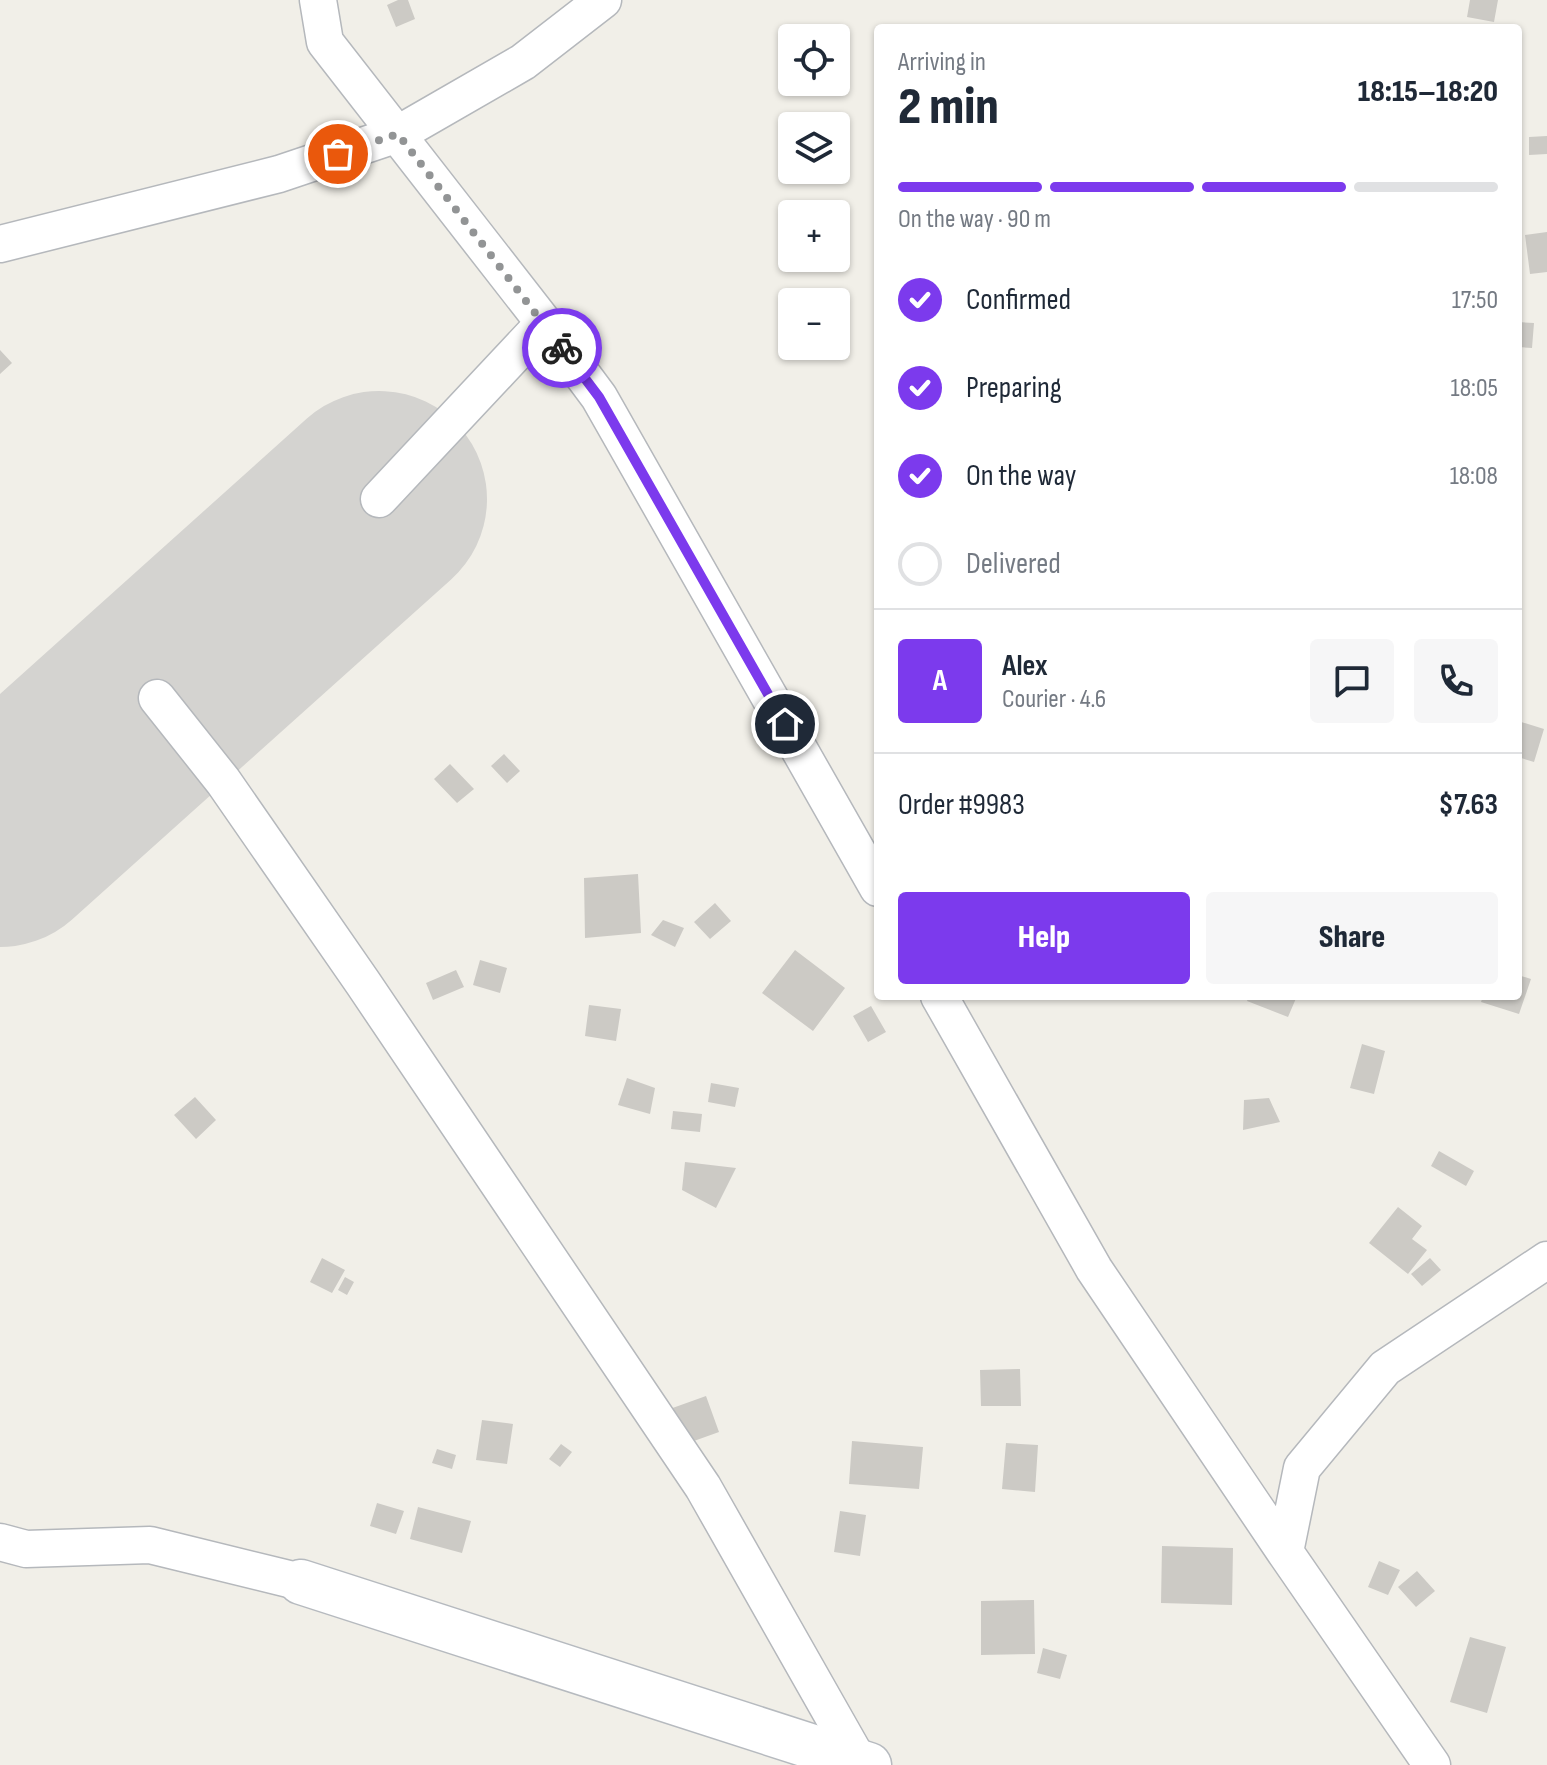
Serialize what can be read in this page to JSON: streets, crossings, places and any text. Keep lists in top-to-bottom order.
{
  "page": {
    "map_buttons": ["+", "−"],
    "heading": ["2 min", "Arriving in", "18:15–18:20"],
    "panel": [
      "Alex",
      "Courier · 4.6",
      "Order #9983",
      "$7.63"
    ],
    "bar": "On the way · 90 m",
    "list": [
      ["Confirmed", "17:50"],
      ["Preparing", "18:05"],
      ["On the way", "18:08"],
      "Delivered"
    ],
    "round": "A",
    "buttons": ["Help", "Share"]
  }
}
